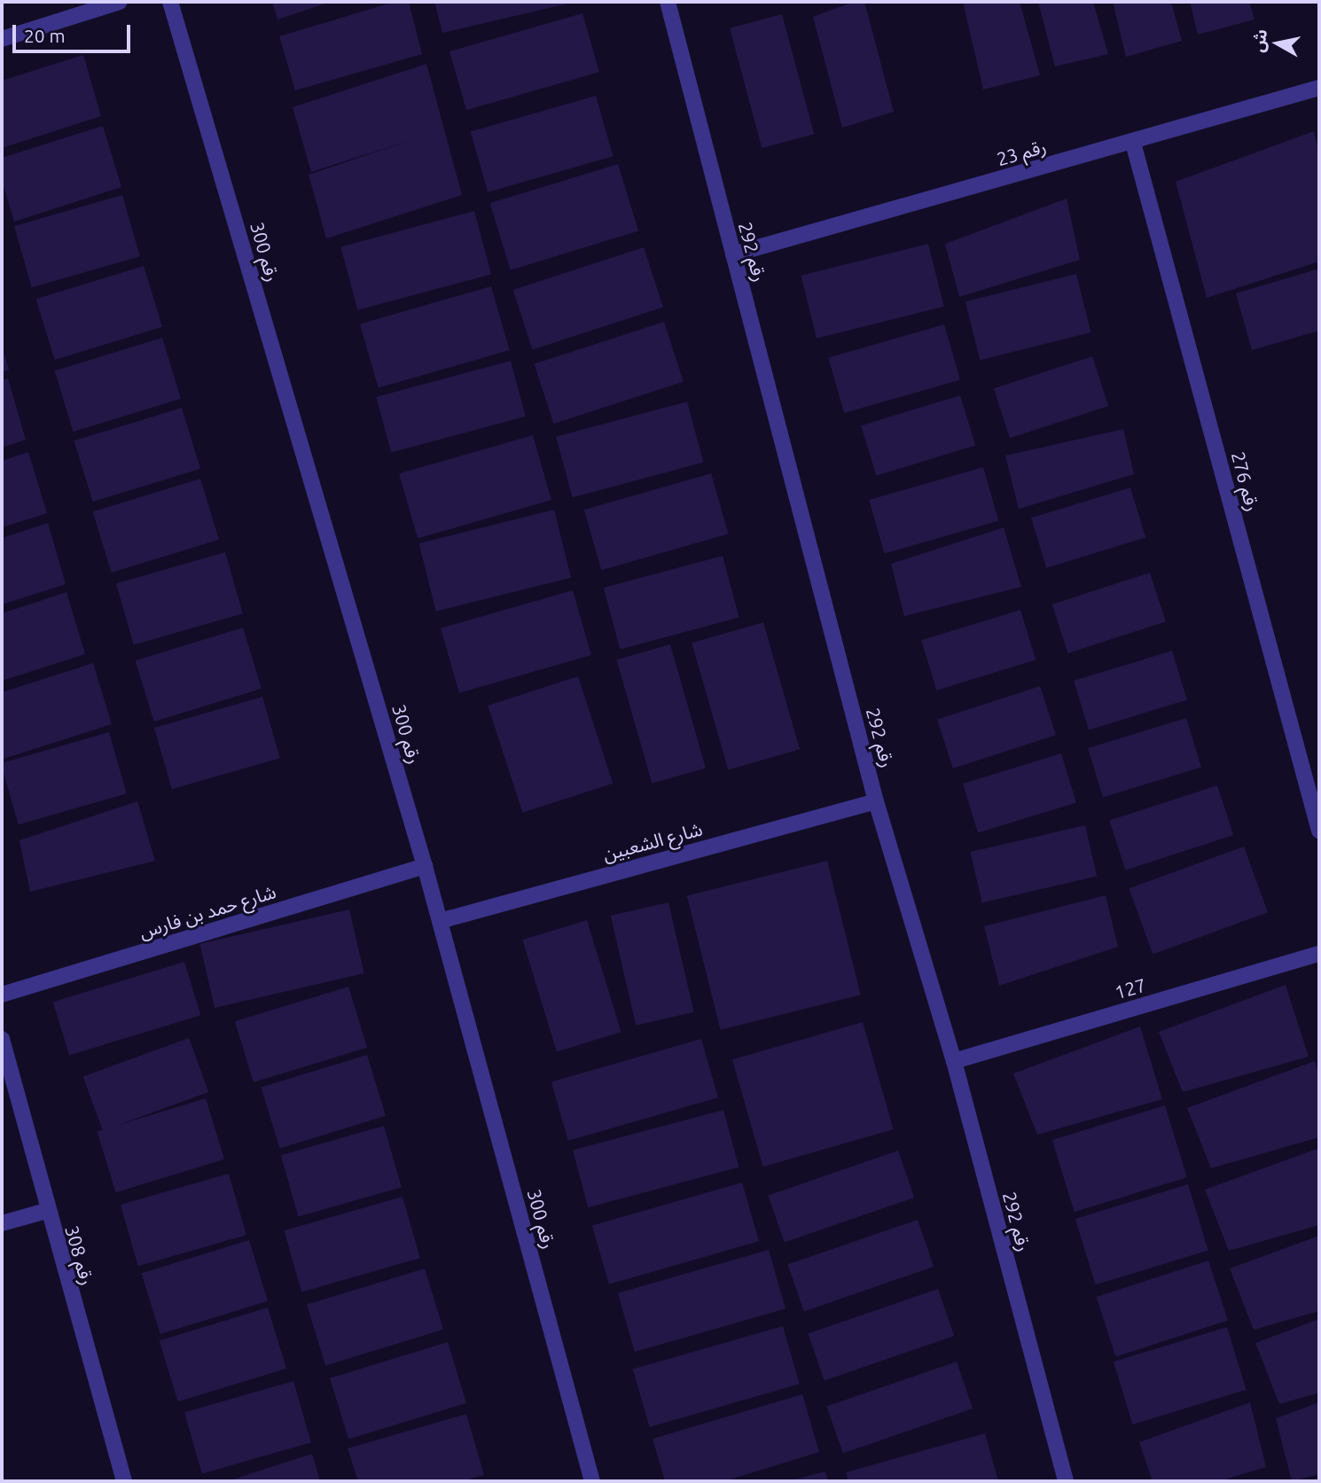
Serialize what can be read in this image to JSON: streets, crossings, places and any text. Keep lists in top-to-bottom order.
{
  "streets": {
    "street": [
      "رقم 23",
      "رقم 300",
      "رقم 292",
      "رقم 276",
      "شارع الشعبين",
      "شارع حمد بن فارس",
      "127",
      "رقم 308"
    ]
  },
  "crossings": [
    ["رقم 23", "رقم 292"],
    ["رقم 23", "رقم 276"],
    ["رقم 300", "شارع الشعبين"],
    ["رقم 300", "شارع حمد بن فارس"],
    ["رقم 292", "شارع الشعبين"],
    ["رقم 292", "127"]
  ],
  "scale_bar": "20 m",
  "north": "left"
}
